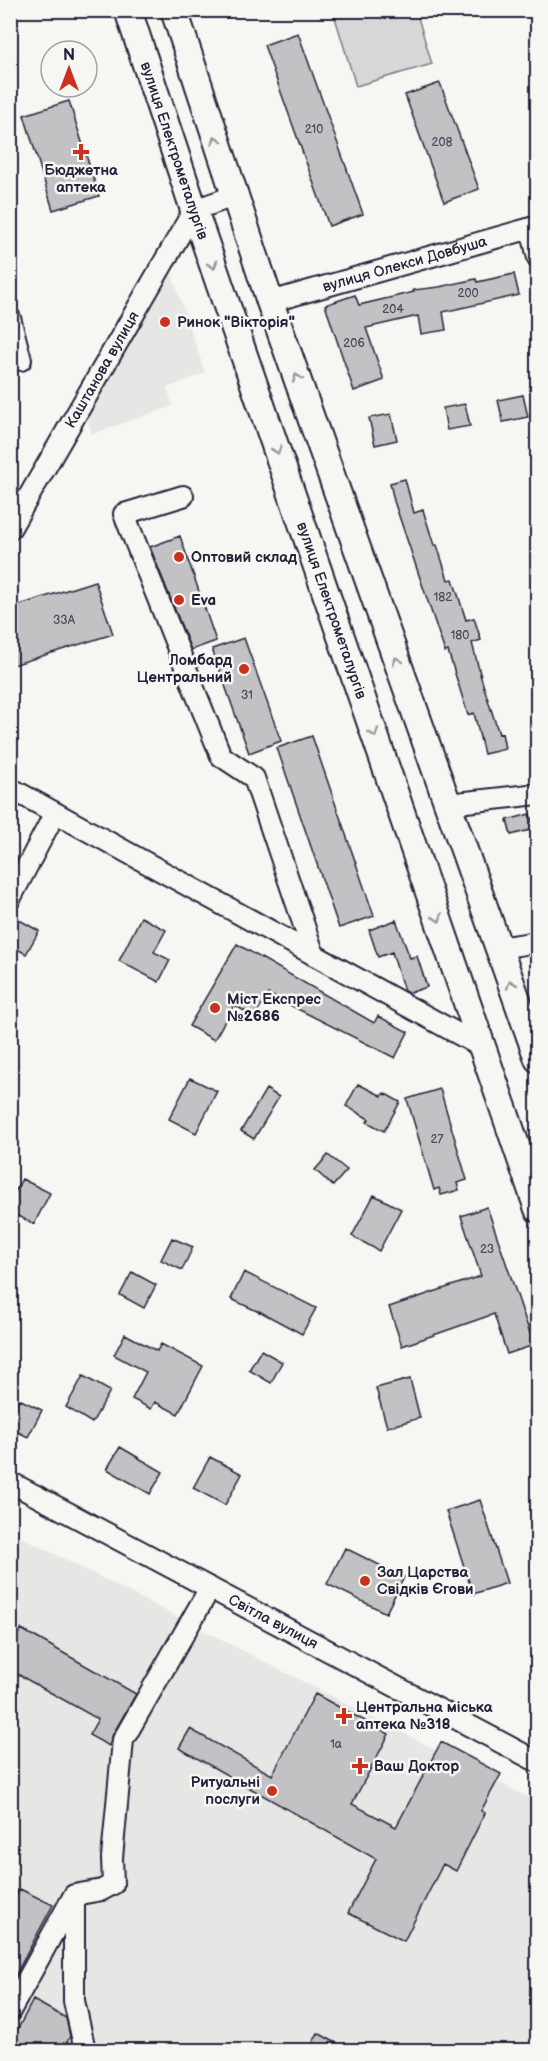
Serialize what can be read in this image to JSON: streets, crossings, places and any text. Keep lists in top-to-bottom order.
{
  "streets": {
    "main road": ["вулиця Електрометалургів"],
    "street": ["вулиця Олекси Довбуша", "Каштанова вулиця", "Світла вулиця"]
  },
  "crossings": [
    ["вулиця Електрометалургів", "Каштанова вулиця"]
  ],
  "places": {
    "health": ["Бюджетна аптека", "Центральна міська аптека №318", "Ваш Доктор"],
    "other": [
      "Ринок \"Вікторія\"",
      "Оптовий склад",
      "Eva",
      "Ломбард Центральний",
      "Міст Експрес №2686",
      "Зал Царства Свідків Єгови",
      "Ритуальні послуги"
    ]
  },
  "house_numbers": [
    "210",
    "208",
    "200",
    "204",
    "206",
    "182",
    "33А",
    "180",
    "31",
    "27",
    "23",
    "1а"
  ],
  "north": "top"
}
